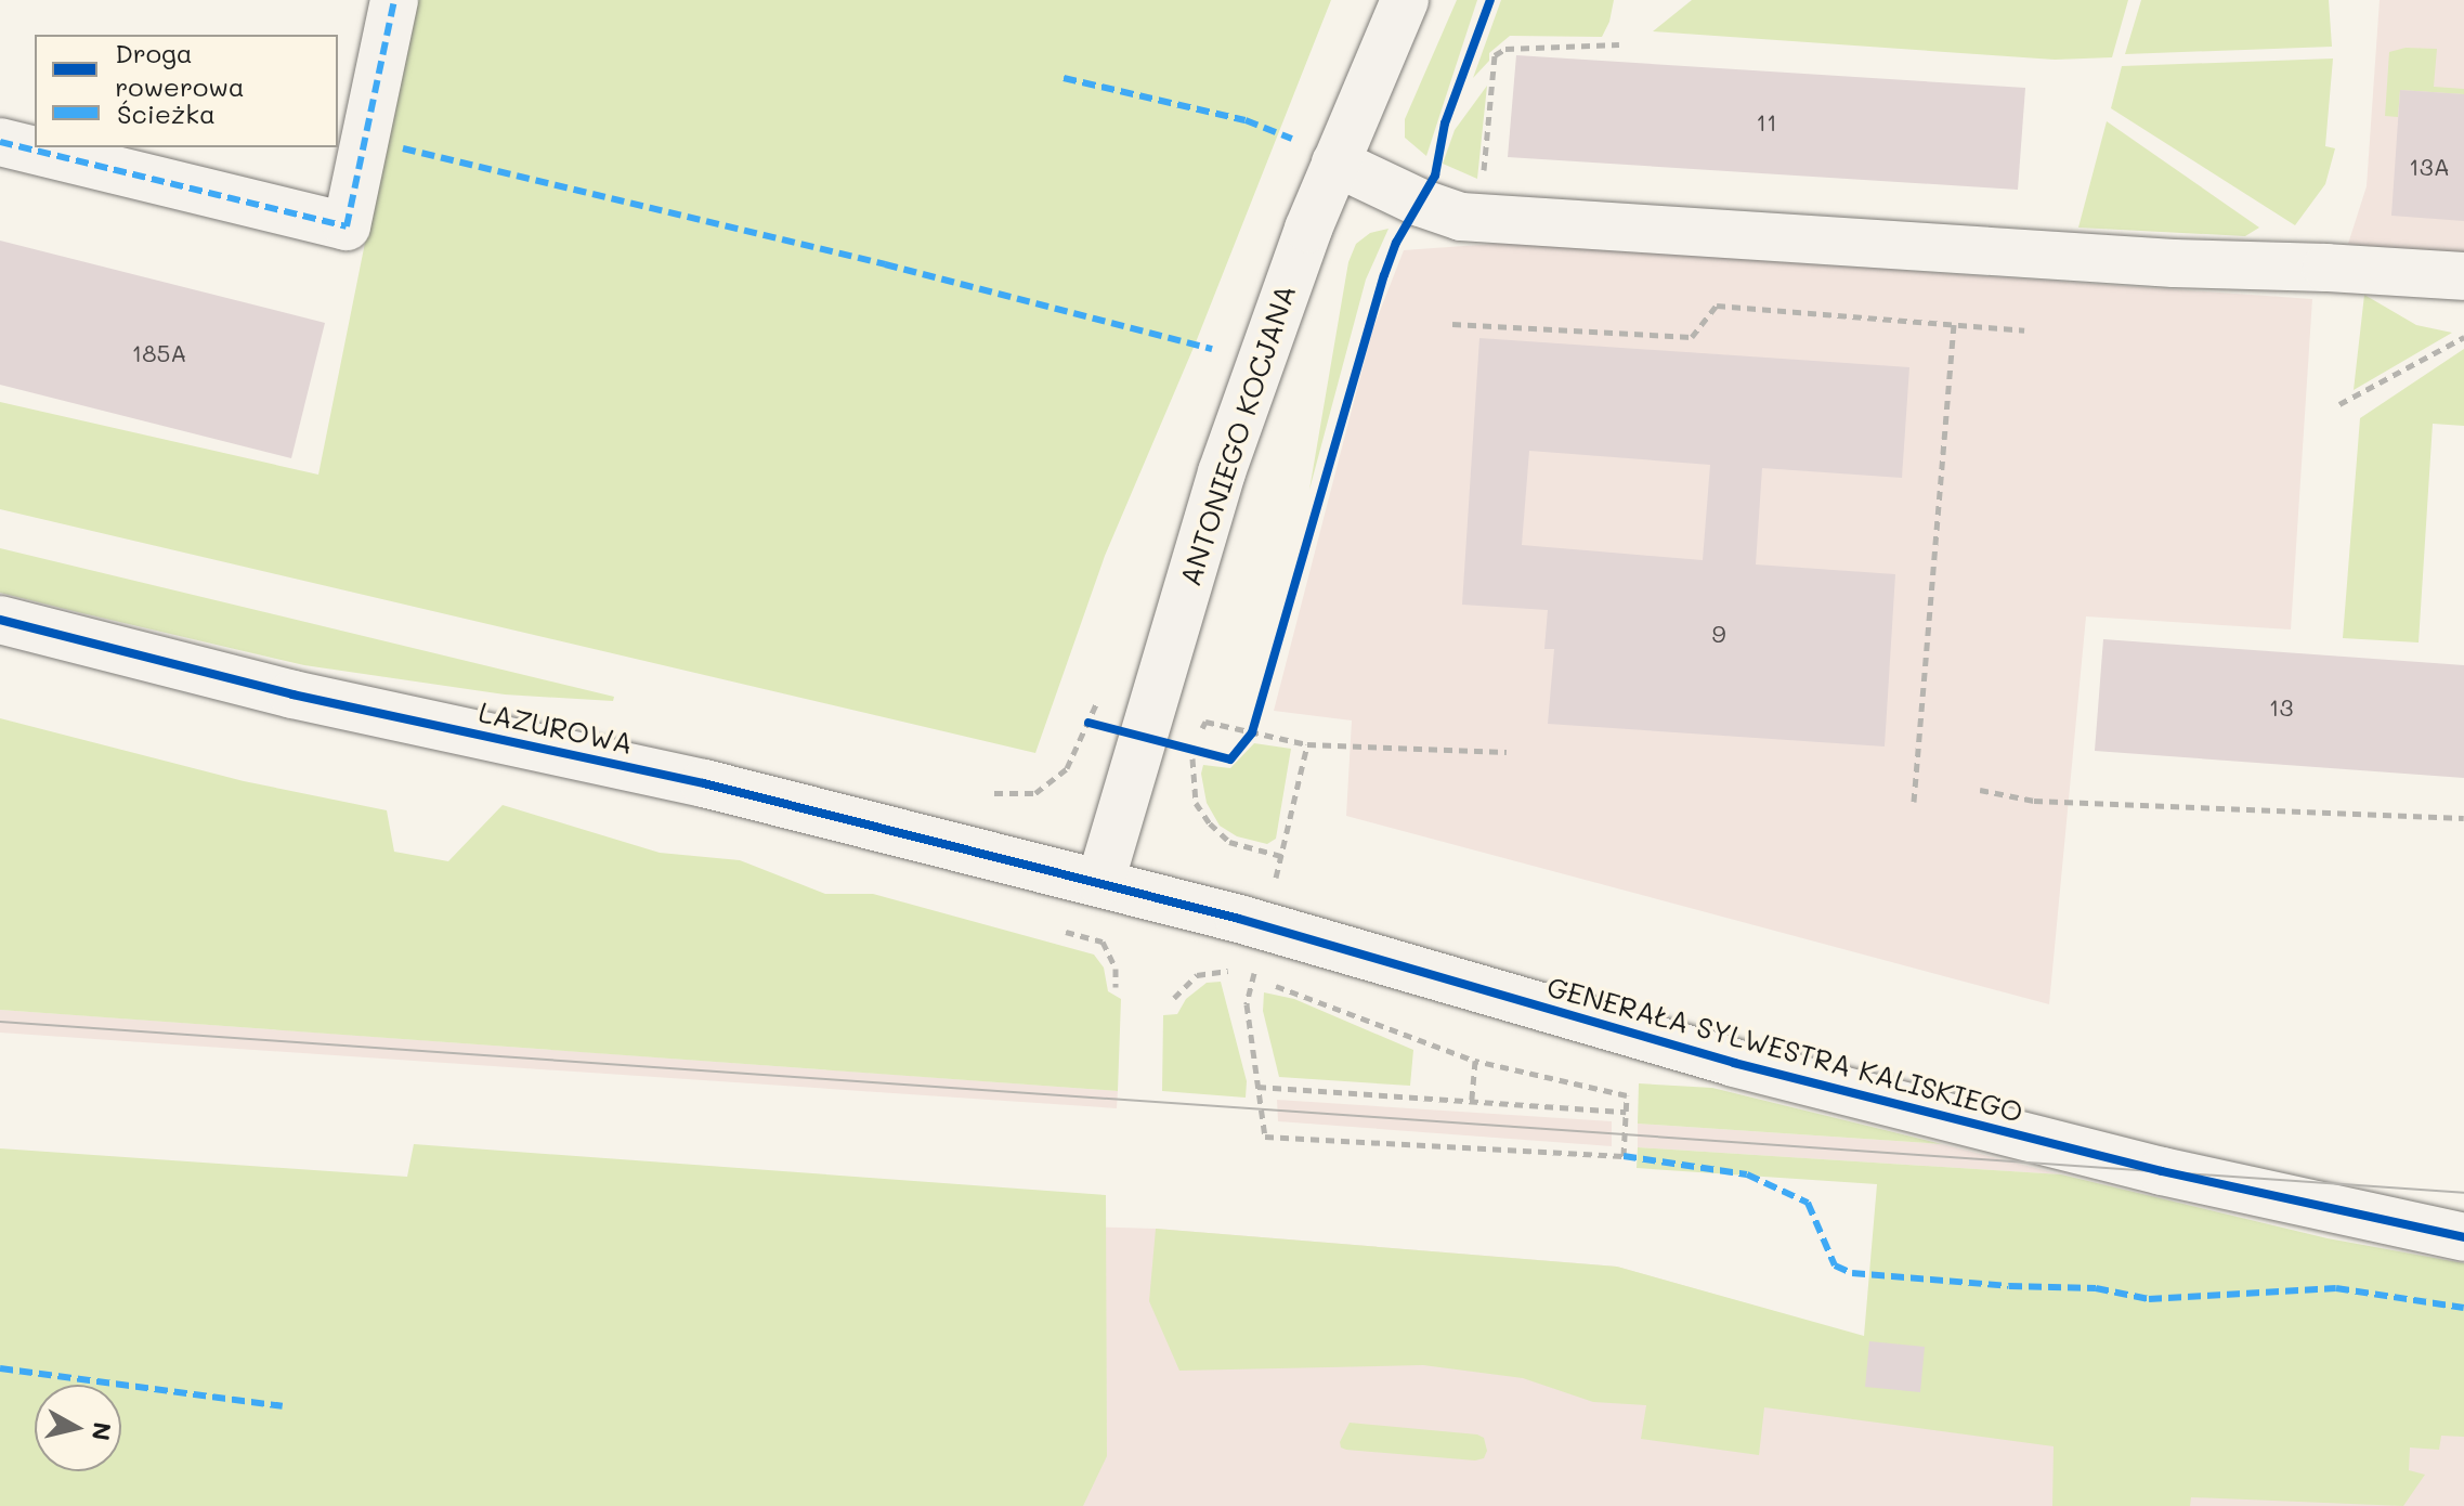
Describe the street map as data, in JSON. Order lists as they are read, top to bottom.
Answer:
{
  "streets": {
    "street": ["ANTONIEGO KOCJANA", "LAZUROWA", "GENERAŁA SYLWESTRA KALISKIEGO"]
  },
  "crossings": [
    ["ANTONIEGO KOCJANA", "LAZUROWA"],
    ["ANTONIEGO KOCJANA", "GENERAŁA SYLWESTRA KALISKIEGO"],
    ["LAZUROWA", "GENERAŁA SYLWESTRA KALISKIEGO"]
  ],
  "house_numbers": [
    "11",
    "13A",
    "185A",
    "9",
    "13"
  ],
  "legend": ["Droga rowerowa", "Ścieżka"],
  "north": "right"
}
